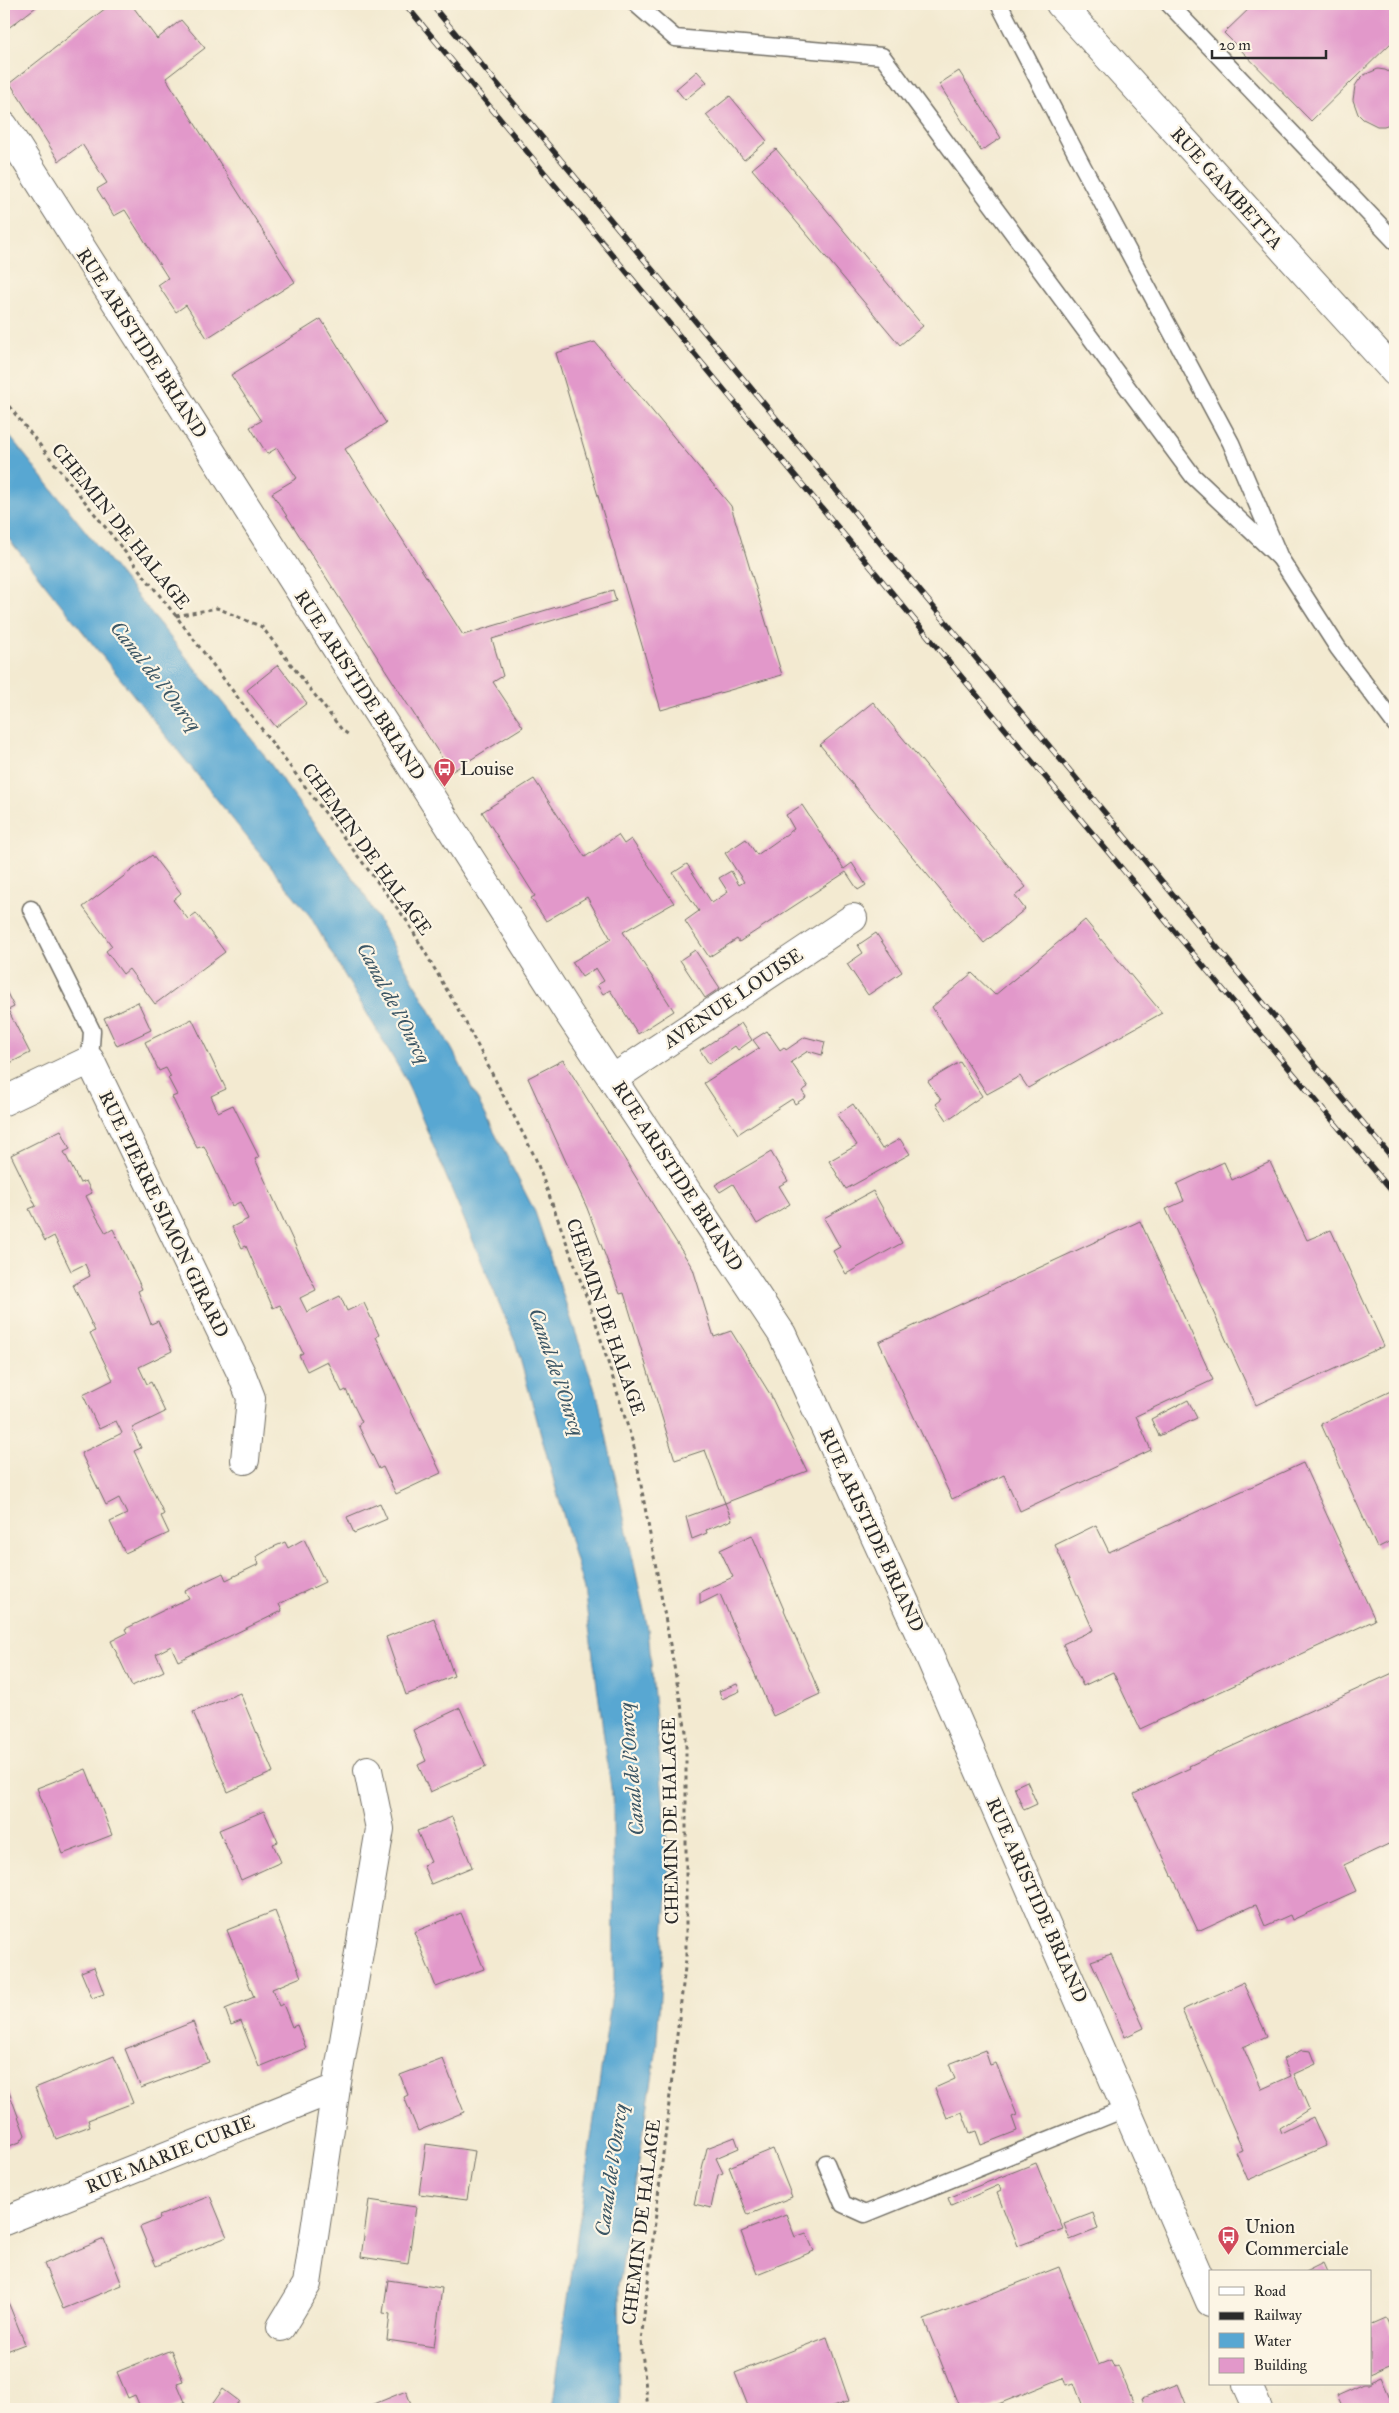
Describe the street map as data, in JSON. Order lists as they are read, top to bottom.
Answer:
{
  "streets": {
    "street": [
      "RUE GAMBETTA",
      "RUE ARISTIDE BRIAND",
      "AVENUE LOUISE",
      "RUE PIERRE SIMON GIRARD",
      "RUE MARIE CURIE"
    ],
    "path": ["CHEMIN DE HALAGE"]
  },
  "crossings": [
    ["RUE ARISTIDE BRIAND", "AVENUE LOUISE"]
  ],
  "water": ["Canal de l'Ourcq"],
  "places": {
    "bus stop": ["Louise", "Union Commerciale"]
  },
  "legend": [
    "Road",
    "Railway",
    "Water",
    "Building"
  ],
  "scale_bar": "20 m"
}
